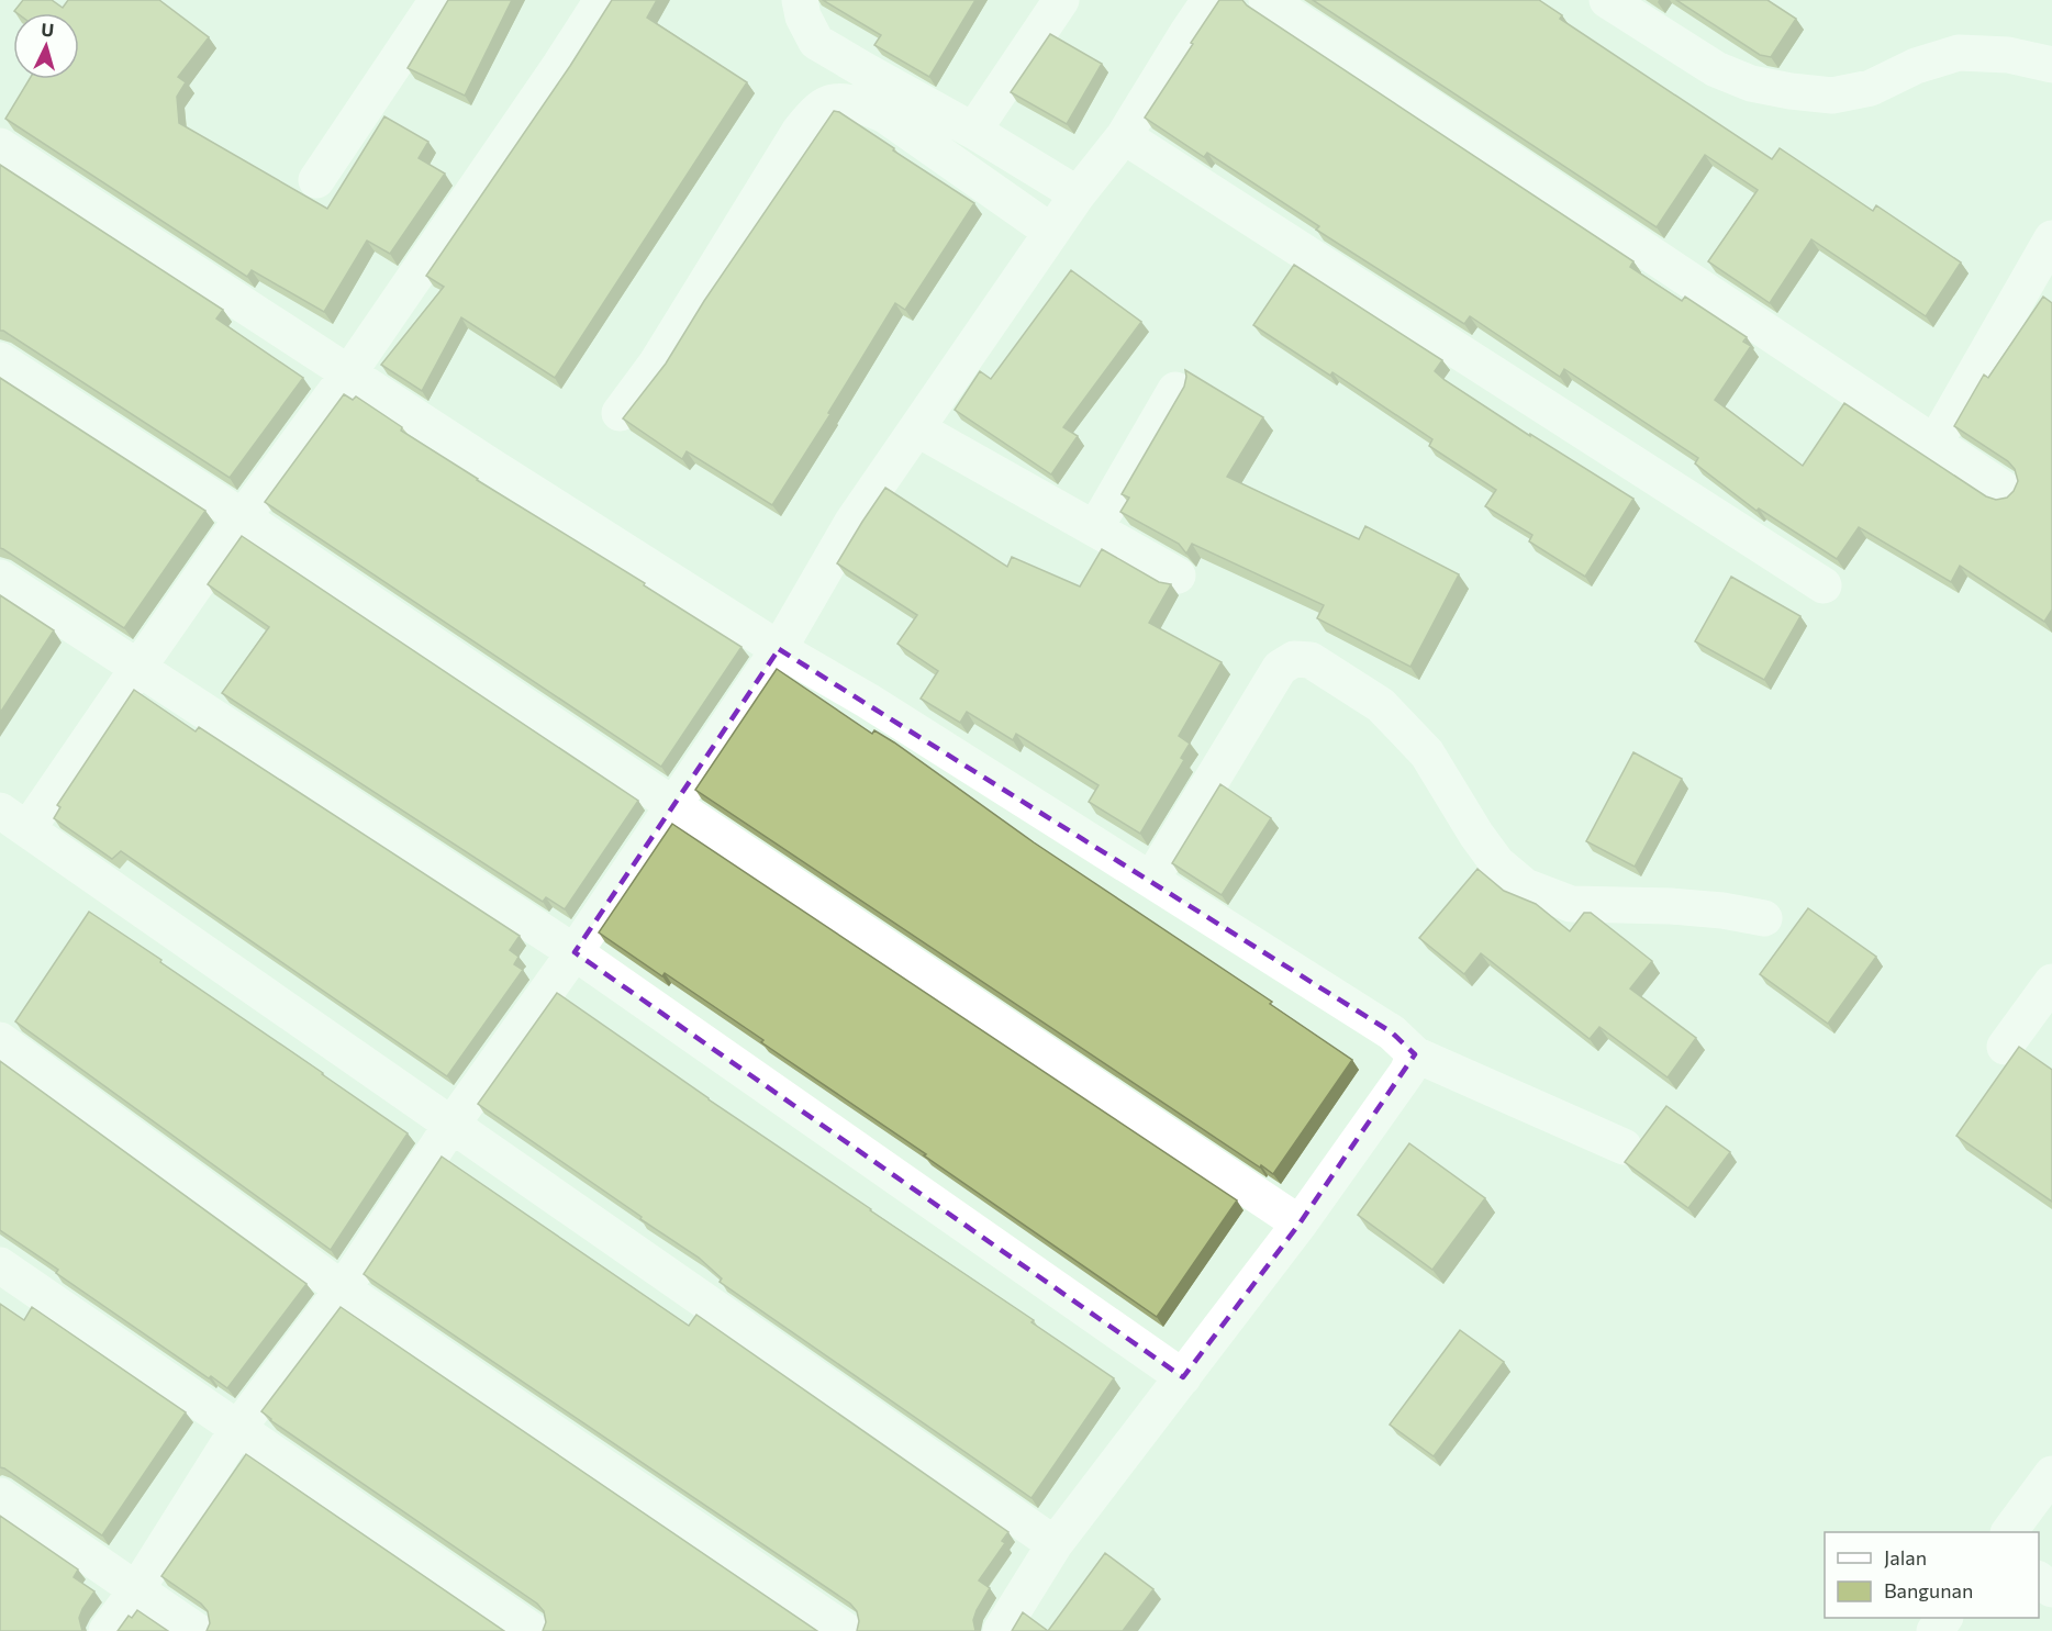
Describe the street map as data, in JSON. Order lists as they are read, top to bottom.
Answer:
{
  "legend": ["Jalan", "Bangunan"],
  "north": "top"
}
